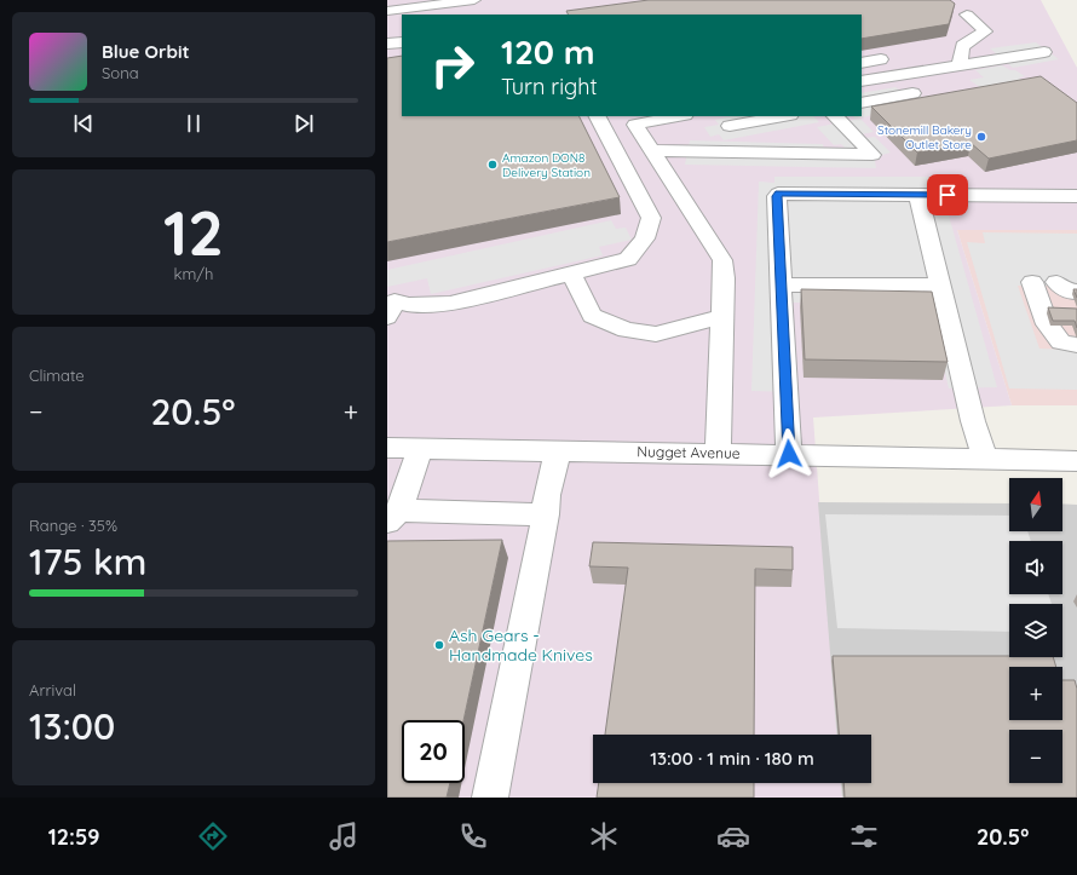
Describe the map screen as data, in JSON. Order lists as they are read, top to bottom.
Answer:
{
  "streets": {
    "street": ["Nugget Avenue"]
  },
  "places": ["Stonemill Bakery Outlet Store", "Amazon DON8 Delivery Station", "Ash Gears - Handmade Knives"],
  "north": "top",
  "page": {
    "turn": ["120 m", "Turn right"],
    "song": ["Blue Orbit", "Sona"],
    "tile": [
      ["12", "km/h"],
      "Climate",
      ["Range · 35%", "175 km"],
      ["Arrival", "13:00"]
    ],
    "heat": ["−", "20.5°", "+"],
    "map_buttons": ["+", "−"],
    "limit": "20",
    "trip": "13:00 · 1 min · 180 m",
    "tabs": ["12:59", "20.5°"]
  }
}
